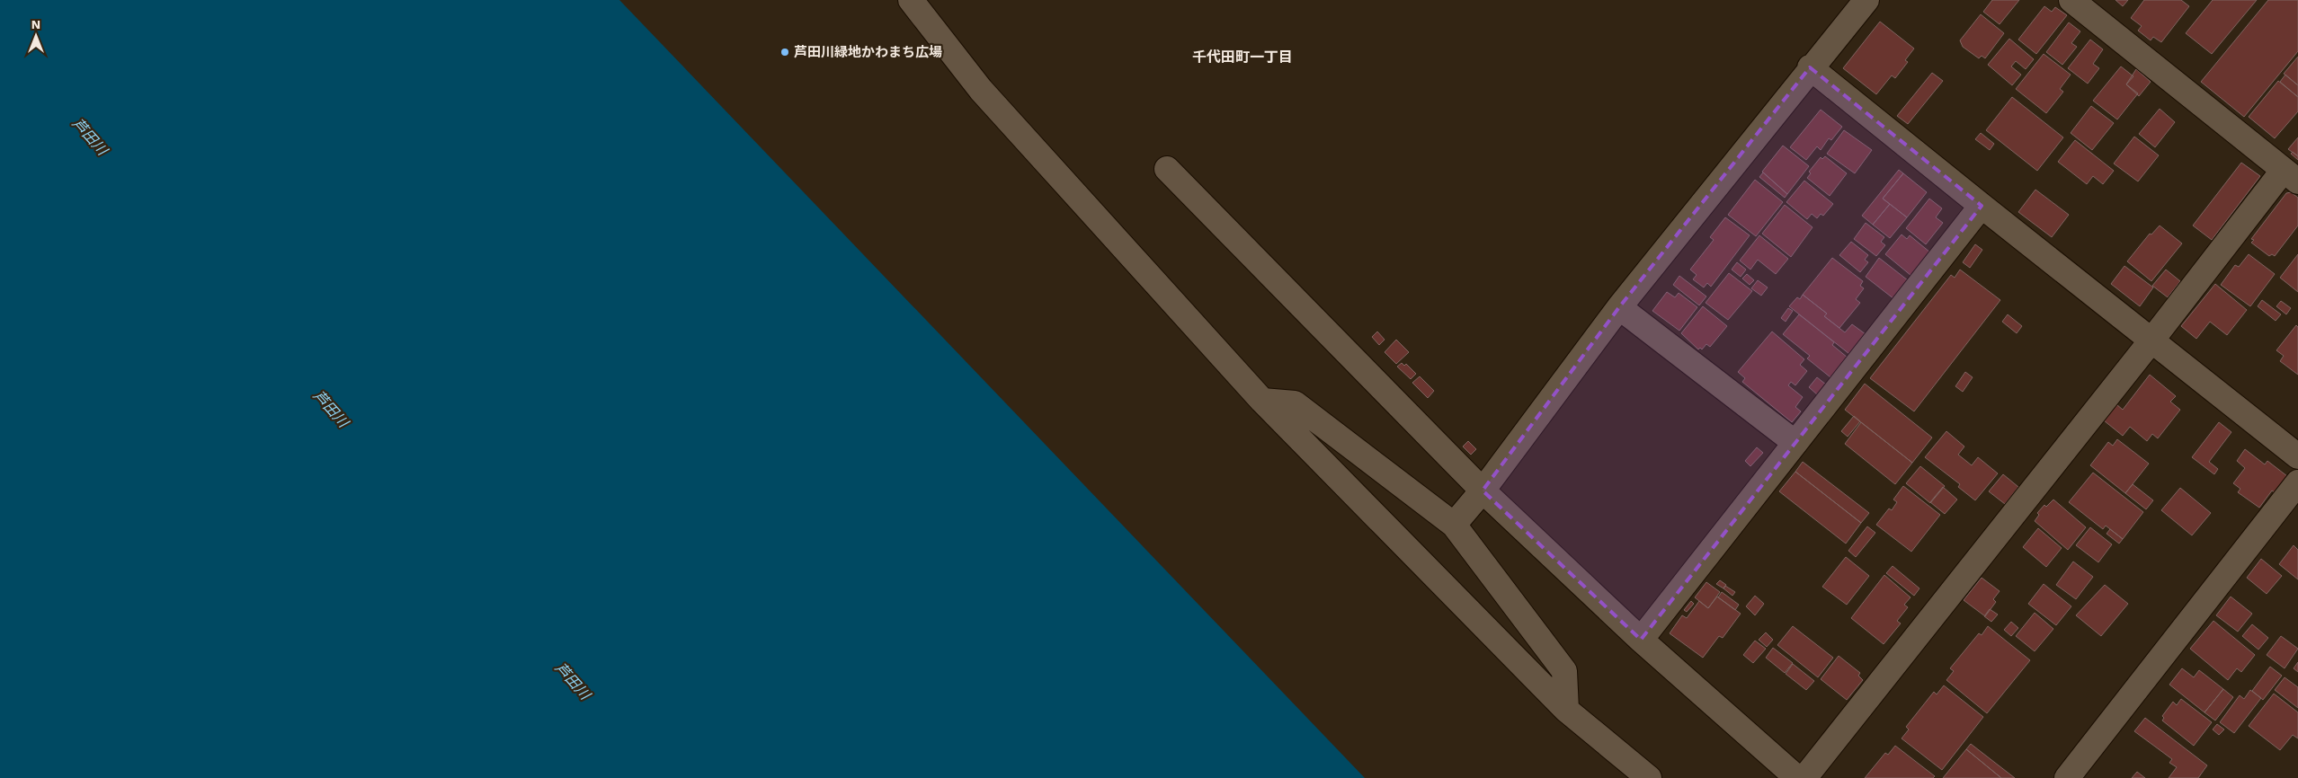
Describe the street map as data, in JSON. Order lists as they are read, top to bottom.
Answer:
{
  "districts": ["千代田町一丁目"],
  "water": ["芦田川"],
  "places": ["芦田川緑地かわまち広場"],
  "north": "top"
}
